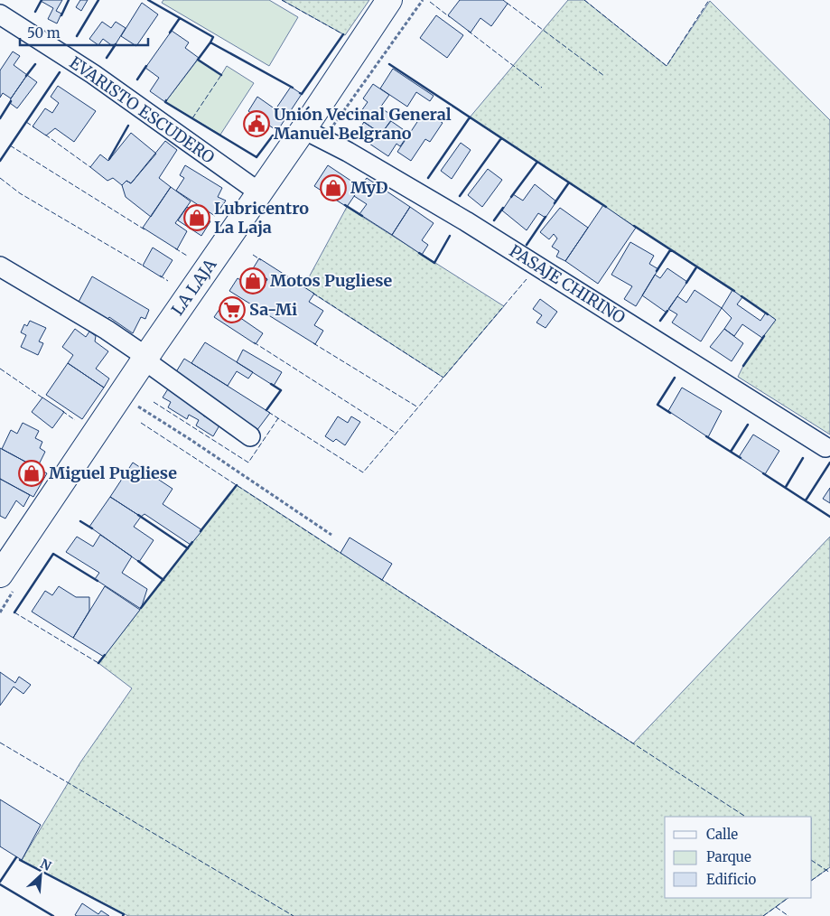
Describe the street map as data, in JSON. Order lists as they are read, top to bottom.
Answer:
{
  "streets": {
    "main road": ["LA LAJA"],
    "street": ["EVARISTO ESCUDERO", "PASAJE CHIRINO"]
  },
  "crossings": [
    ["EVARISTO ESCUDERO", "LA LAJA"],
    ["PASAJE CHIRINO", "LA LAJA"]
  ],
  "places": {
    "public building": ["Unión Vecinal General Manuel Belgrano"],
    "shop": [
      "MyD",
      "Lubricentro La Laja",
      "Motos Pugliese",
      "Miguel Pugliese"
    ],
    "supermarket": ["Sa-Mi"]
  },
  "legend": ["Calle", "Parque", "Edificio"],
  "scale_bar": "50 m",
  "north": "top right"
}
